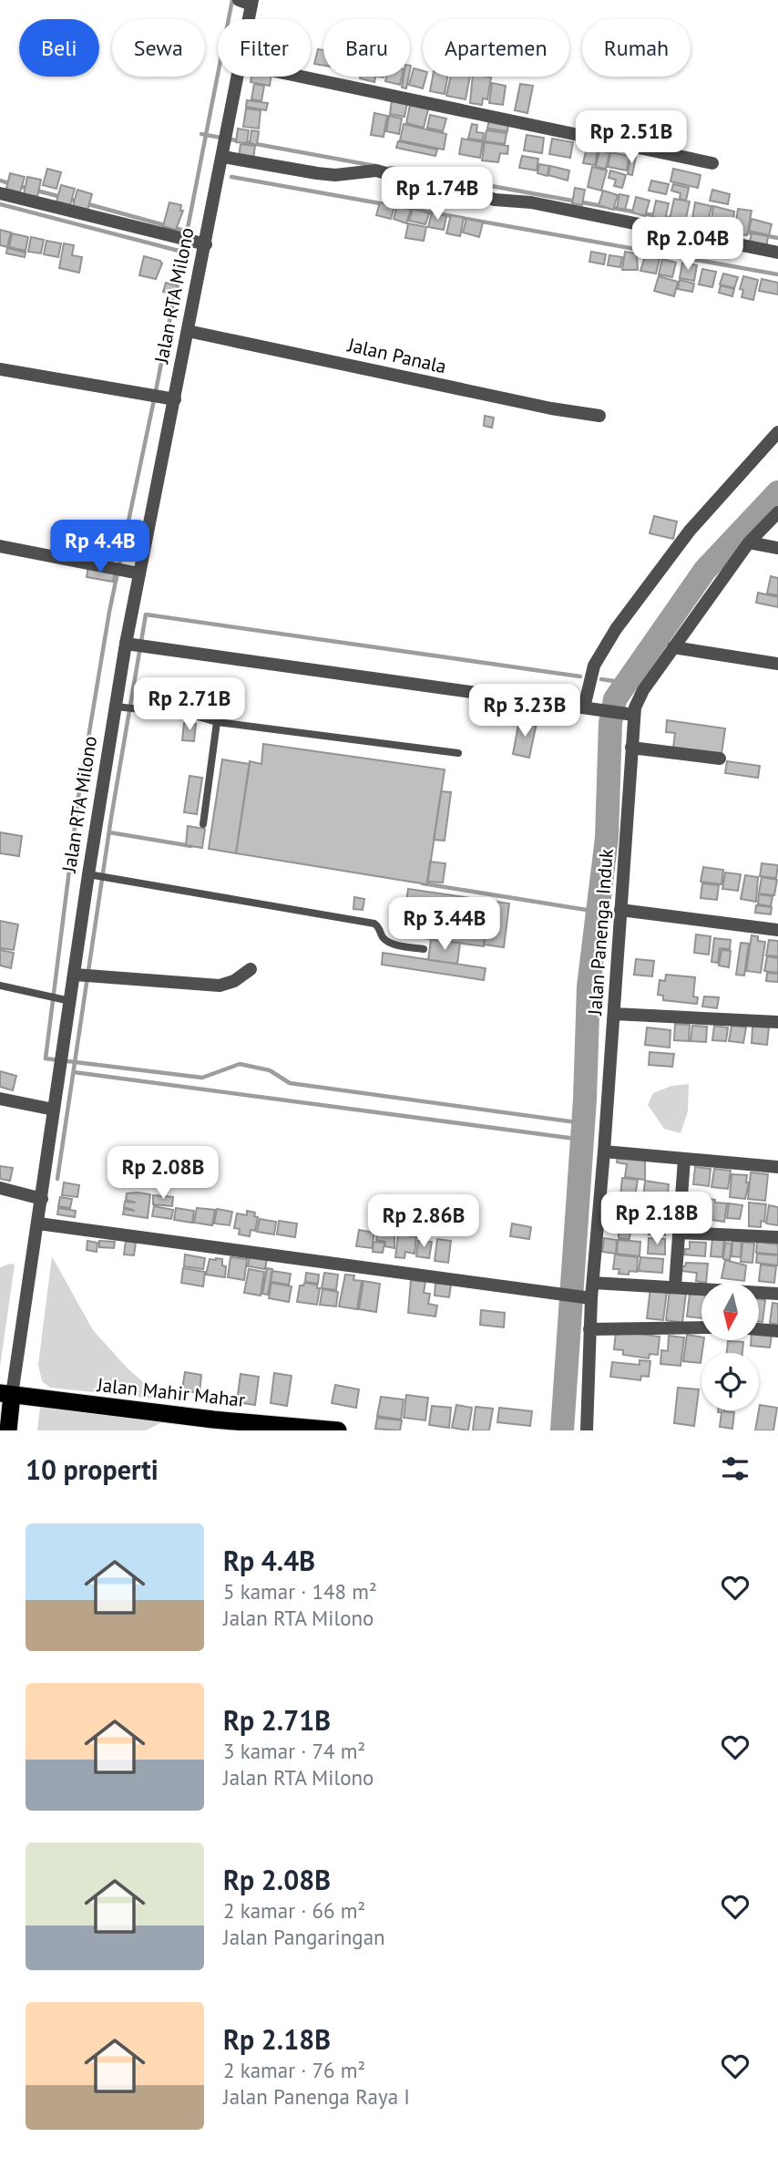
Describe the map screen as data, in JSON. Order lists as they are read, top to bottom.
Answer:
{
  "streets": {
    "highway": ["Jalan RTA Milono", "Jalan Mahir Mahar"],
    "street": ["Jalan Panala", "Jalan Panenga Induk"]
  },
  "crossings": [
    ["Jalan RTA Milono", "Jalan Panala"],
    ["Jalan RTA Milono", "Jalan Mahir Mahar"]
  ],
  "north": "bottom",
  "page": {
    "chip": [
      "Beli",
      "Sewa",
      "Filter",
      "Baru",
      "Apartemen",
      "Rumah"
    ],
    "price": [
      "Rp 2.51B",
      "Rp 1.74B",
      "Rp 2.04B",
      "Rp 4.4B",
      "Rp 2.71B",
      "Rp 3.23B",
      "Rp 3.44B",
      "Rp 2.08B",
      "Rp 2.18B",
      "Rp 2.86B"
    ],
    "heading": "10 properti",
    "list": [
      {
        "name": "Rp 4.4B",
        "note": "5 kamar · 148 m² · Jalan RTA Milono"
      },
      {
        "name": "Rp 2.71B",
        "note": "3 kamar · 74 m² · Jalan RTA Milono"
      },
      {
        "name": "Rp 2.08B",
        "note": "2 kamar · 66 m² · Jalan Pangaringan"
      },
      {
        "name": "Rp 2.18B",
        "note": "2 kamar · 76 m² · Jalan Panenga Raya I"
      }
    ]
  }
}
